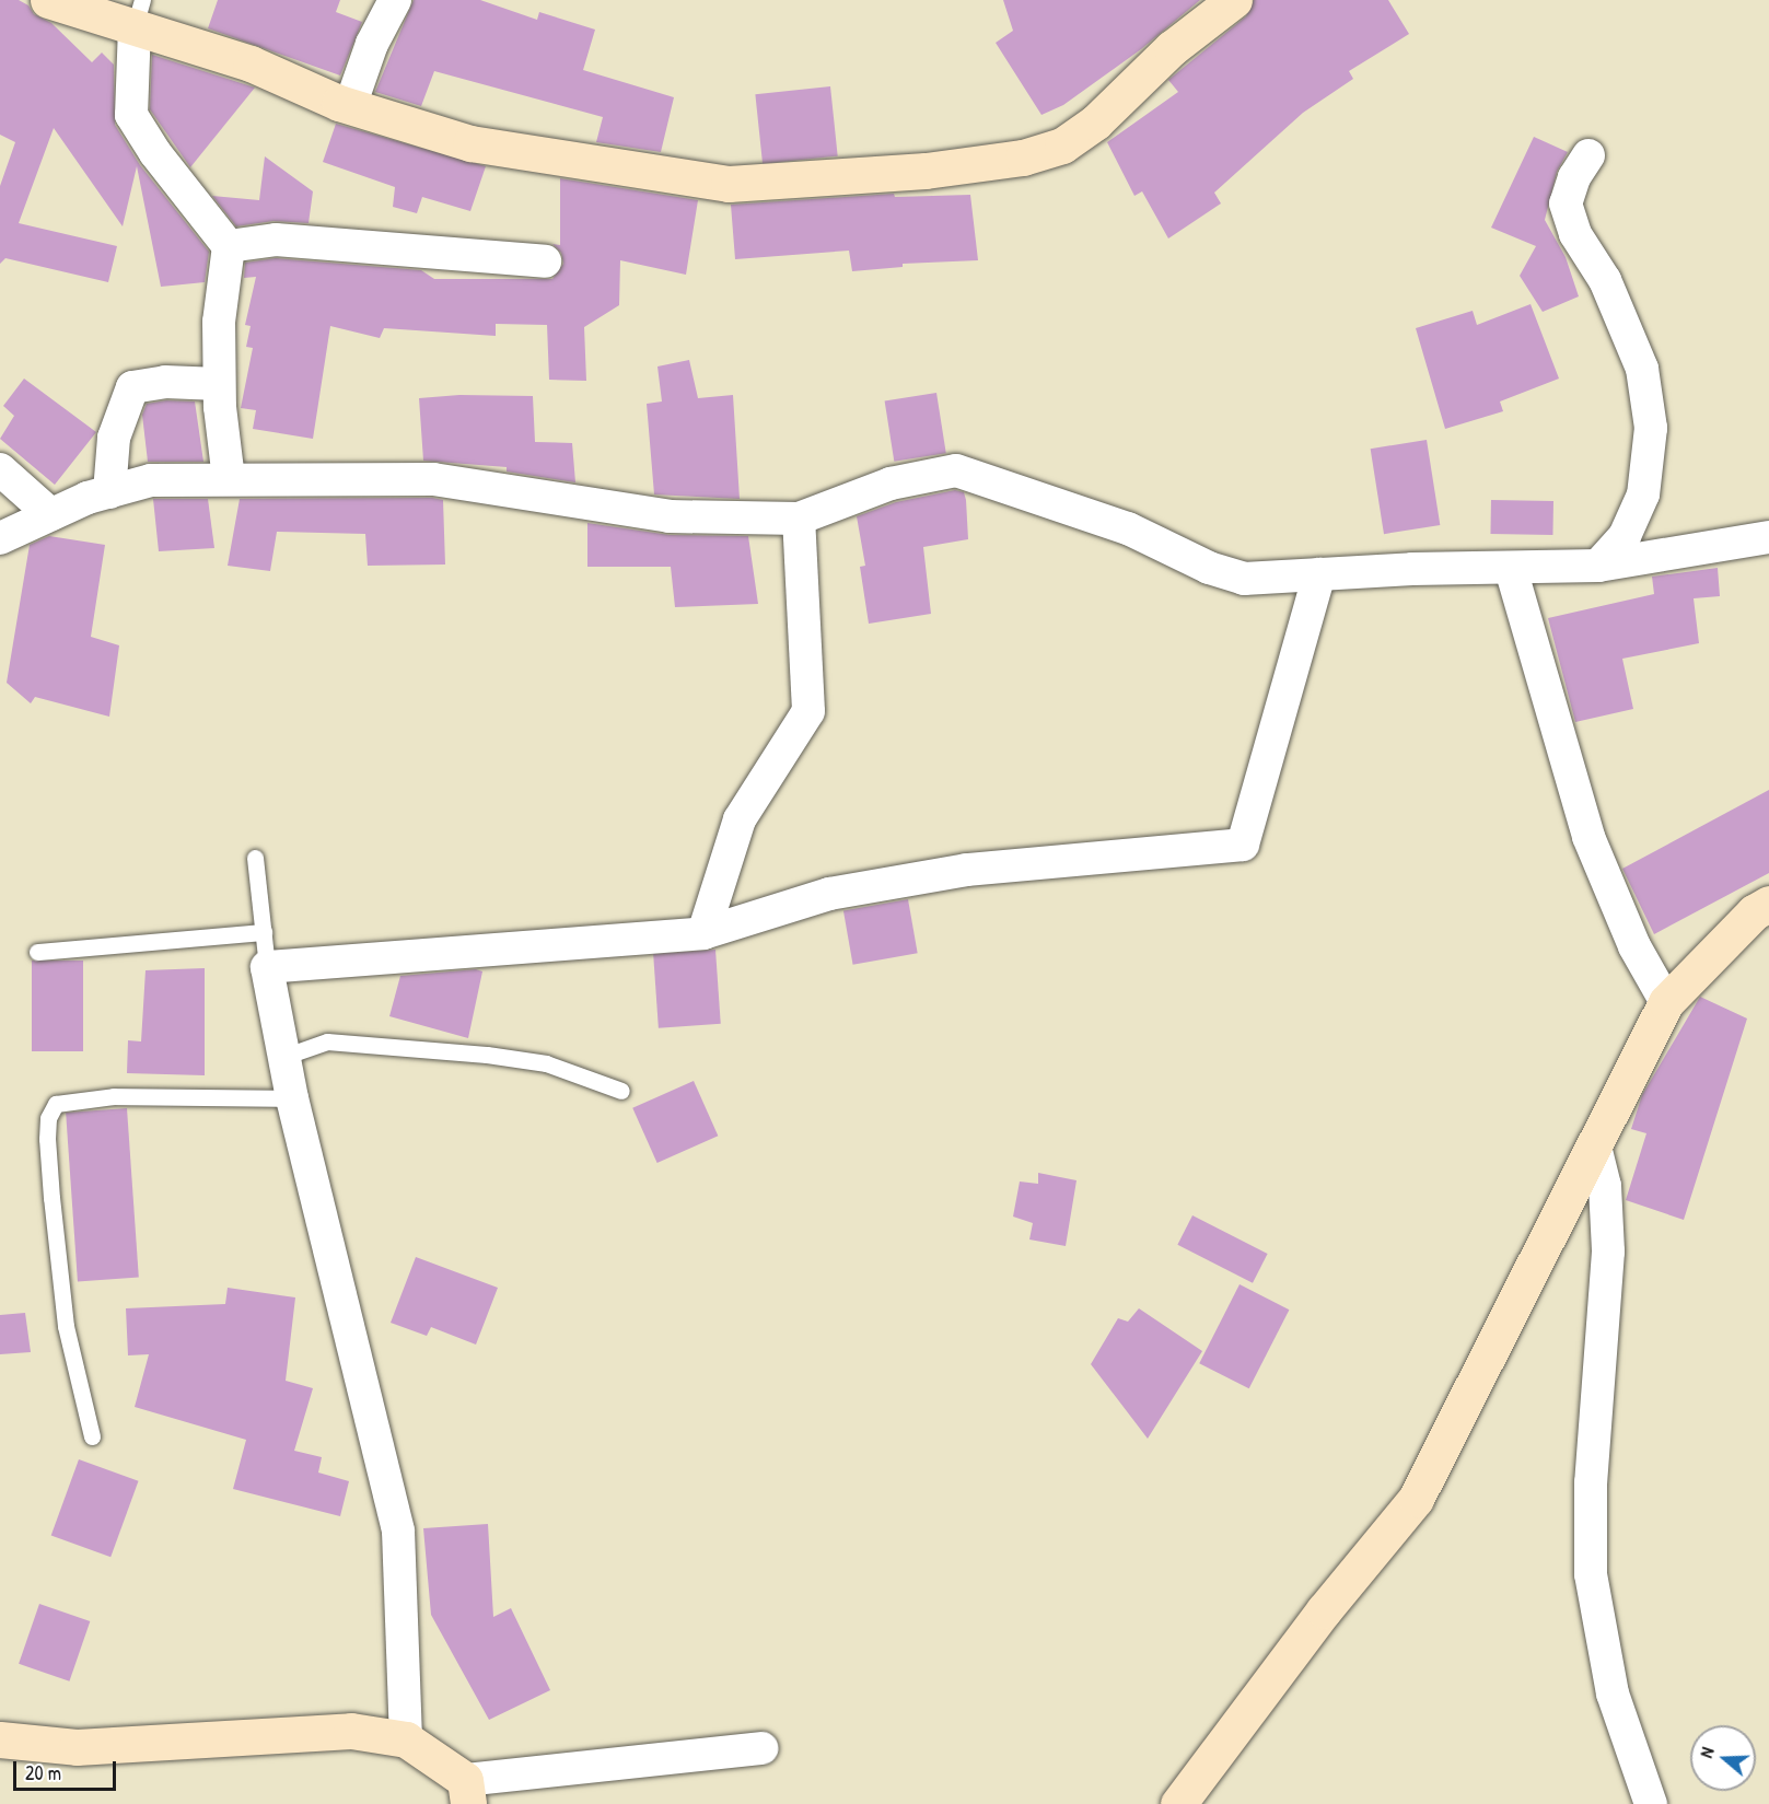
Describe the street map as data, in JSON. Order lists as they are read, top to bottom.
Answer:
{
  "scale_bar": "20 m",
  "north": "left"
}
